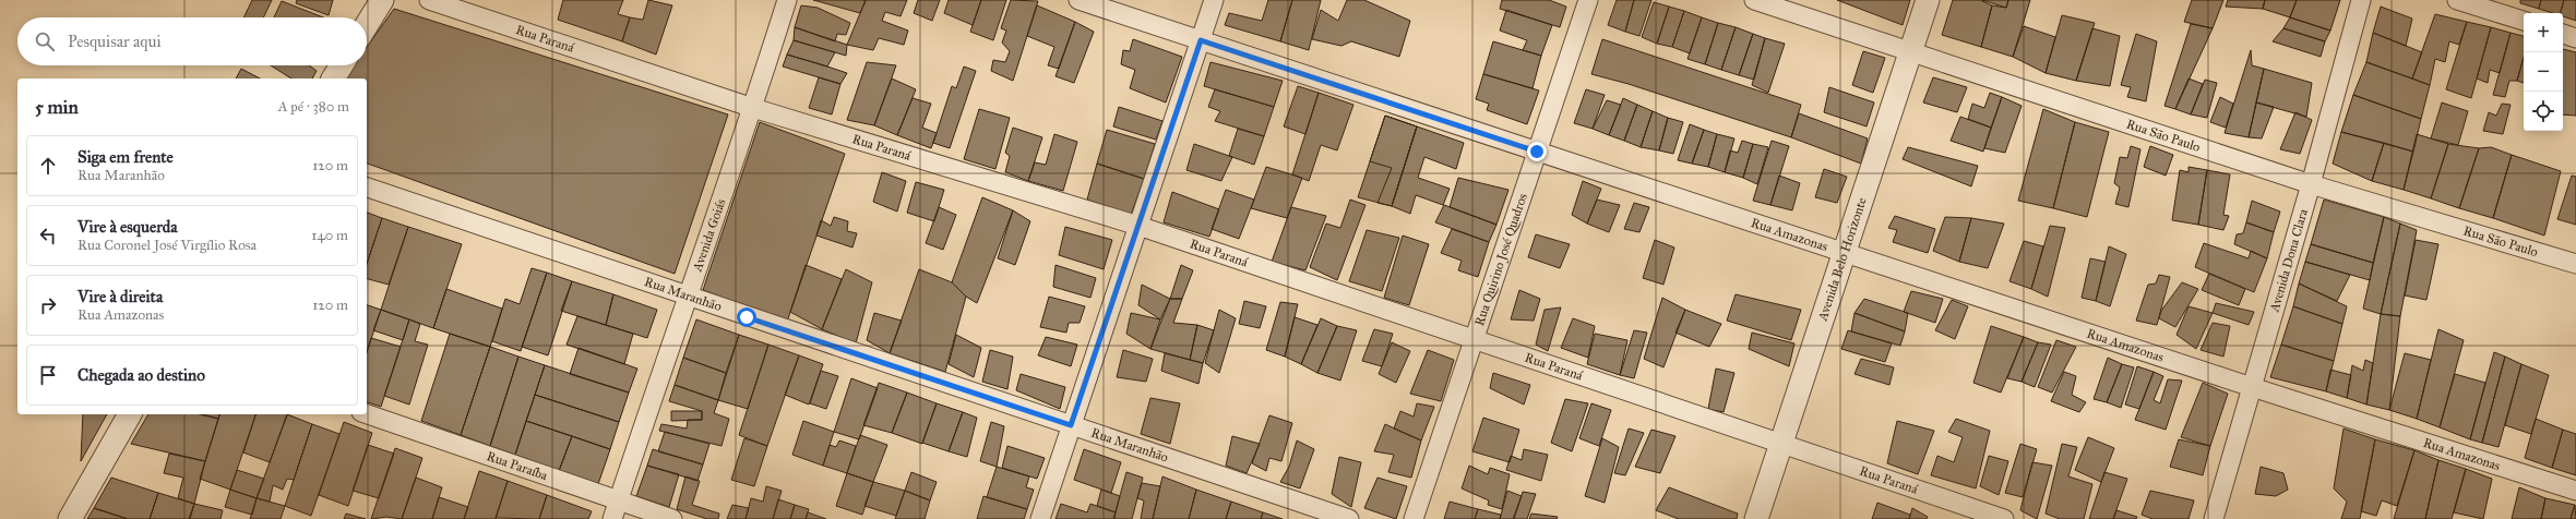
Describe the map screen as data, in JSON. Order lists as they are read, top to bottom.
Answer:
{
  "streets": {
    "street": [
      "Rua Paraná",
      "Rua São Paulo",
      "Avenida Goiás",
      "Rua Amazonas",
      "Rua Quirino José Quadros",
      "Avenida Belo Horizonte",
      "Avenida Dona Clara",
      "Rua Maranhão",
      "Rua Paraíba"
    ]
  },
  "crossings": [
    ["Rua Paraná", "Avenida Goiás"],
    ["Rua Paraná", "Rua Quirino José Quadros"],
    ["Rua Paraná", "Avenida Belo Horizonte"],
    ["Rua São Paulo", "Avenida Belo Horizonte"],
    ["Rua São Paulo", "Avenida Dona Clara"],
    ["Avenida Goiás", "Rua Maranhão"],
    ["Avenida Goiás", "Rua Paraíba"],
    ["Rua Amazonas", "Rua Quirino José Quadros"],
    ["Rua Amazonas", "Avenida Belo Horizonte"],
    ["Rua Amazonas", "Avenida Dona Clara"]
  ],
  "page": {
    "map_buttons": ["+", "−"],
    "search": "Pesquisar aqui",
    "heading": ["5 min", "A pé · 380 m"],
    "list": [
      ["Siga em frente", "Rua Maranhão", "120 m"],
      ["Vire à esquerda", "Rua Coronel José Virgílio Rosa", "140 m"],
      ["Vire à direita", "Rua Amazonas", "120 m"],
      "Chegada ao destino"
    ]
  }
}
